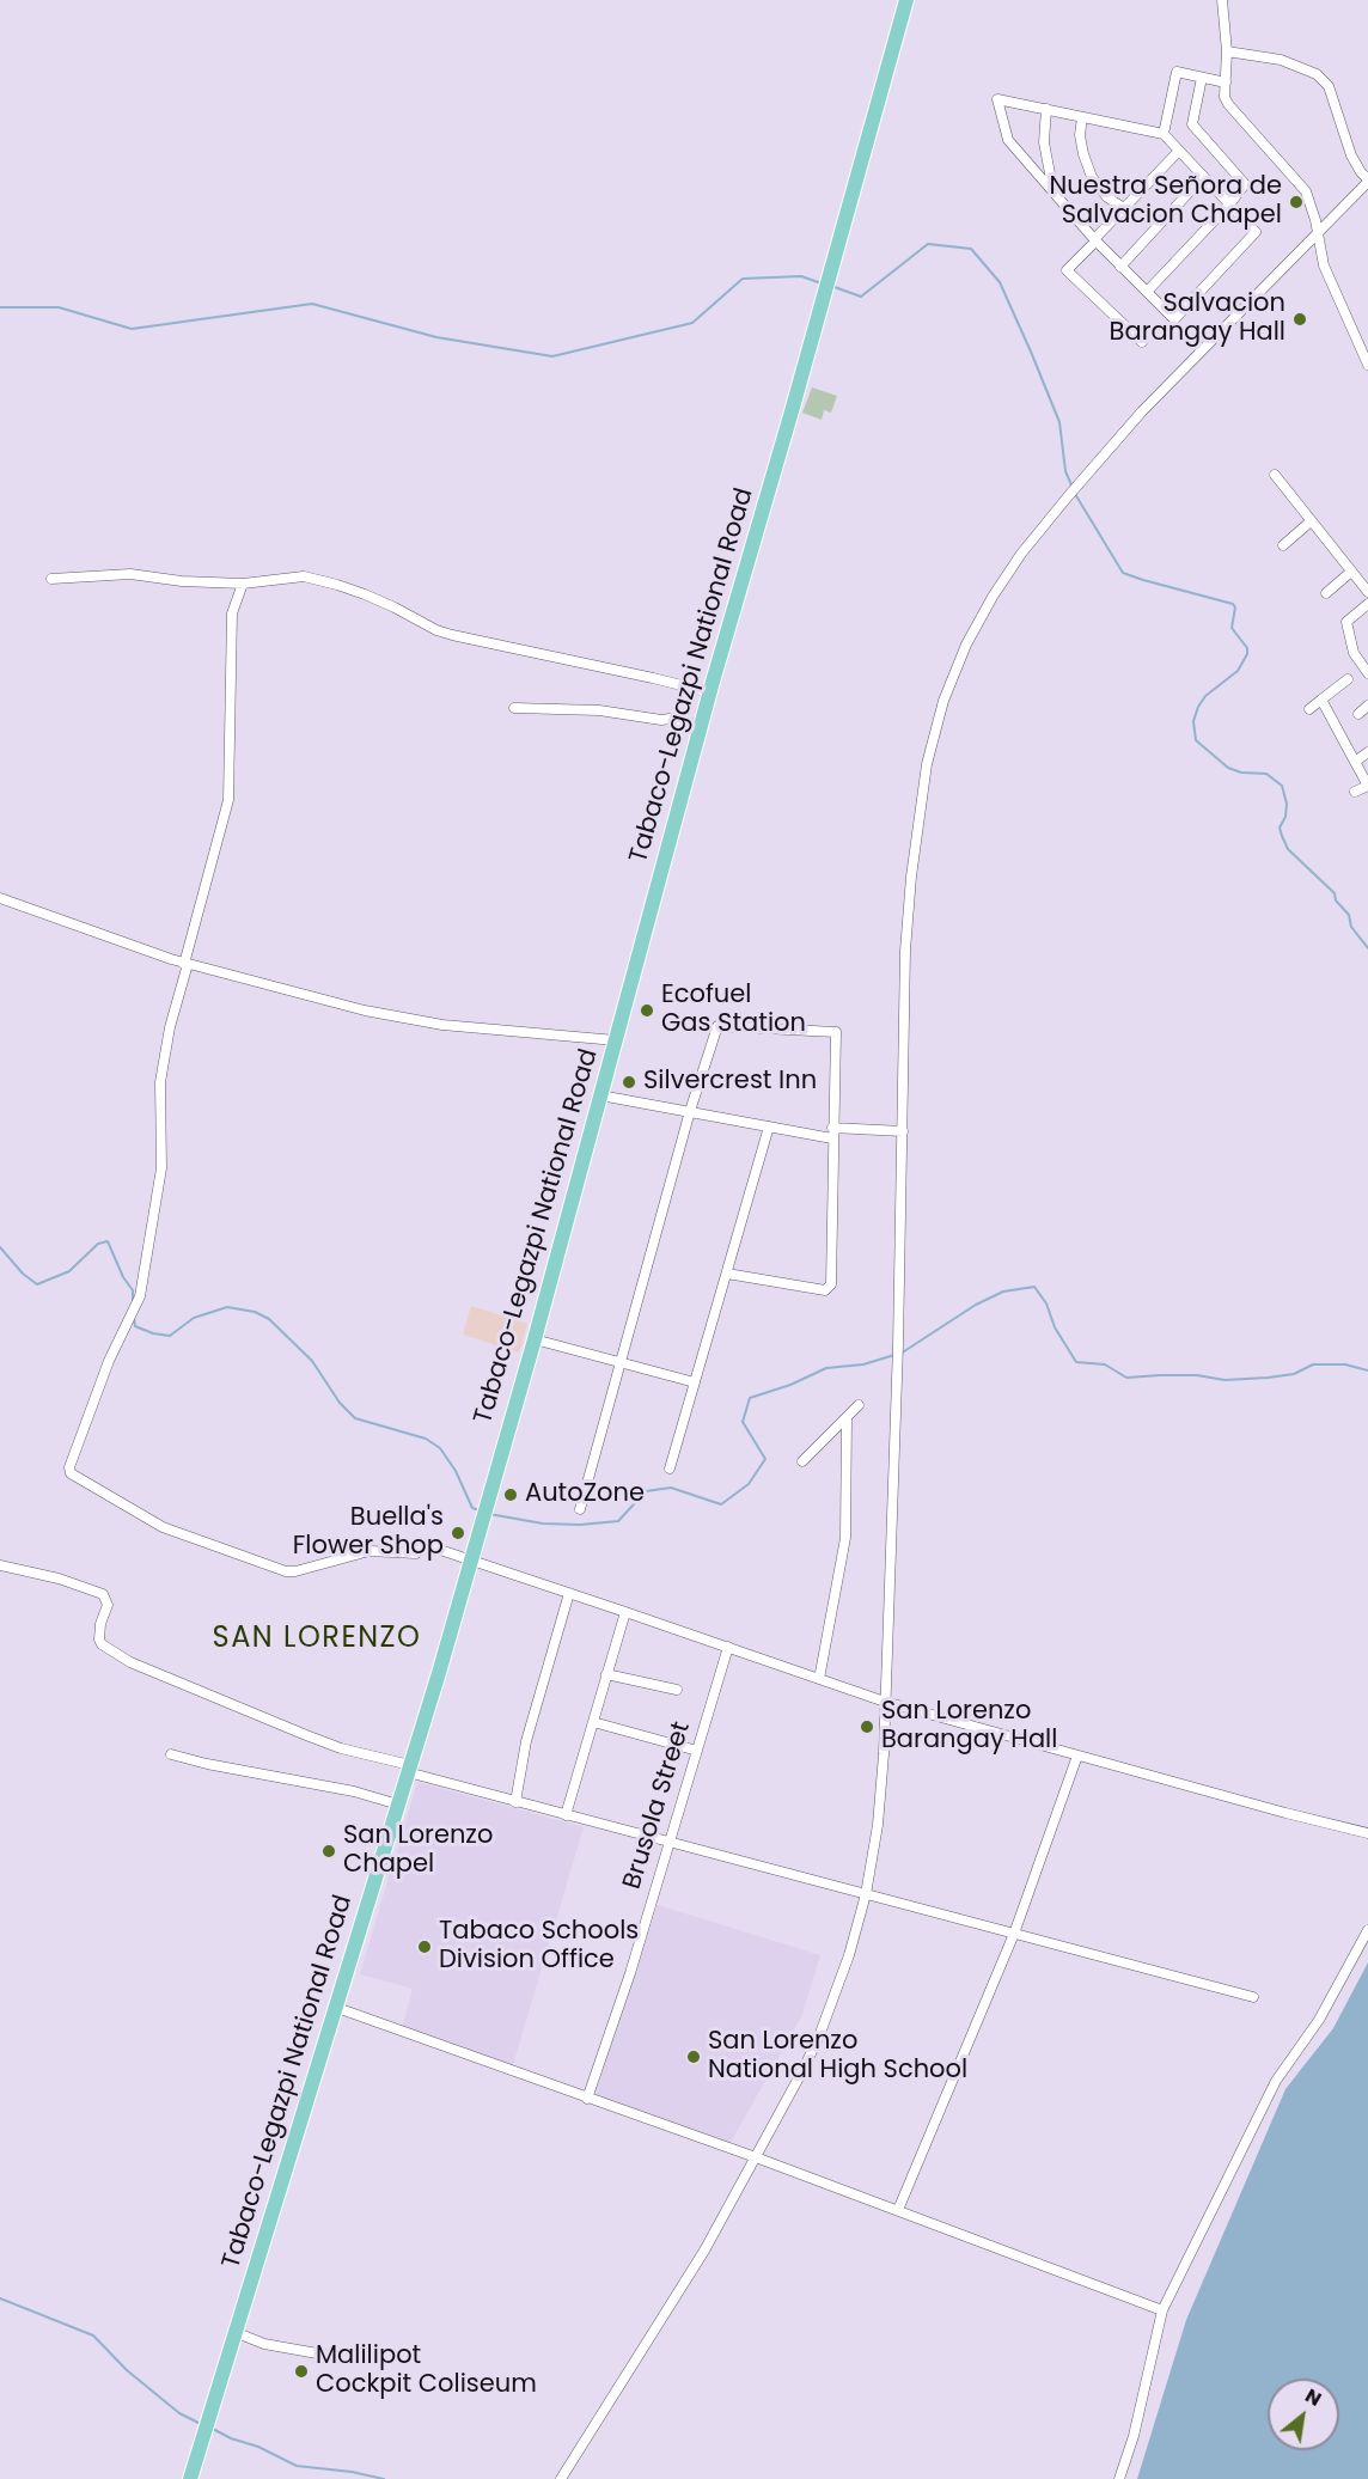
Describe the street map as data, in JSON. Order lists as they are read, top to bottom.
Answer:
{
  "streets": {
    "main road": ["Tabaco-Legazpi National Road"],
    "street": ["Brusola Street"]
  },
  "districts": ["SAN LORENZO"],
  "places": [
    "Nuestra Señora de Salvacion Chapel",
    "Salvacion Barangay Hall",
    "Ecofuel Gas Station",
    "Silvercrest Inn",
    "AutoZone",
    "Buella's Flower Shop",
    "San Lorenzo Barangay Hall",
    "San Lorenzo Chapel",
    "Tabaco Schools Division Office",
    "San Lorenzo National High School",
    "Malilipot Cockpit Coliseum"
  ],
  "north": "top right"
}
